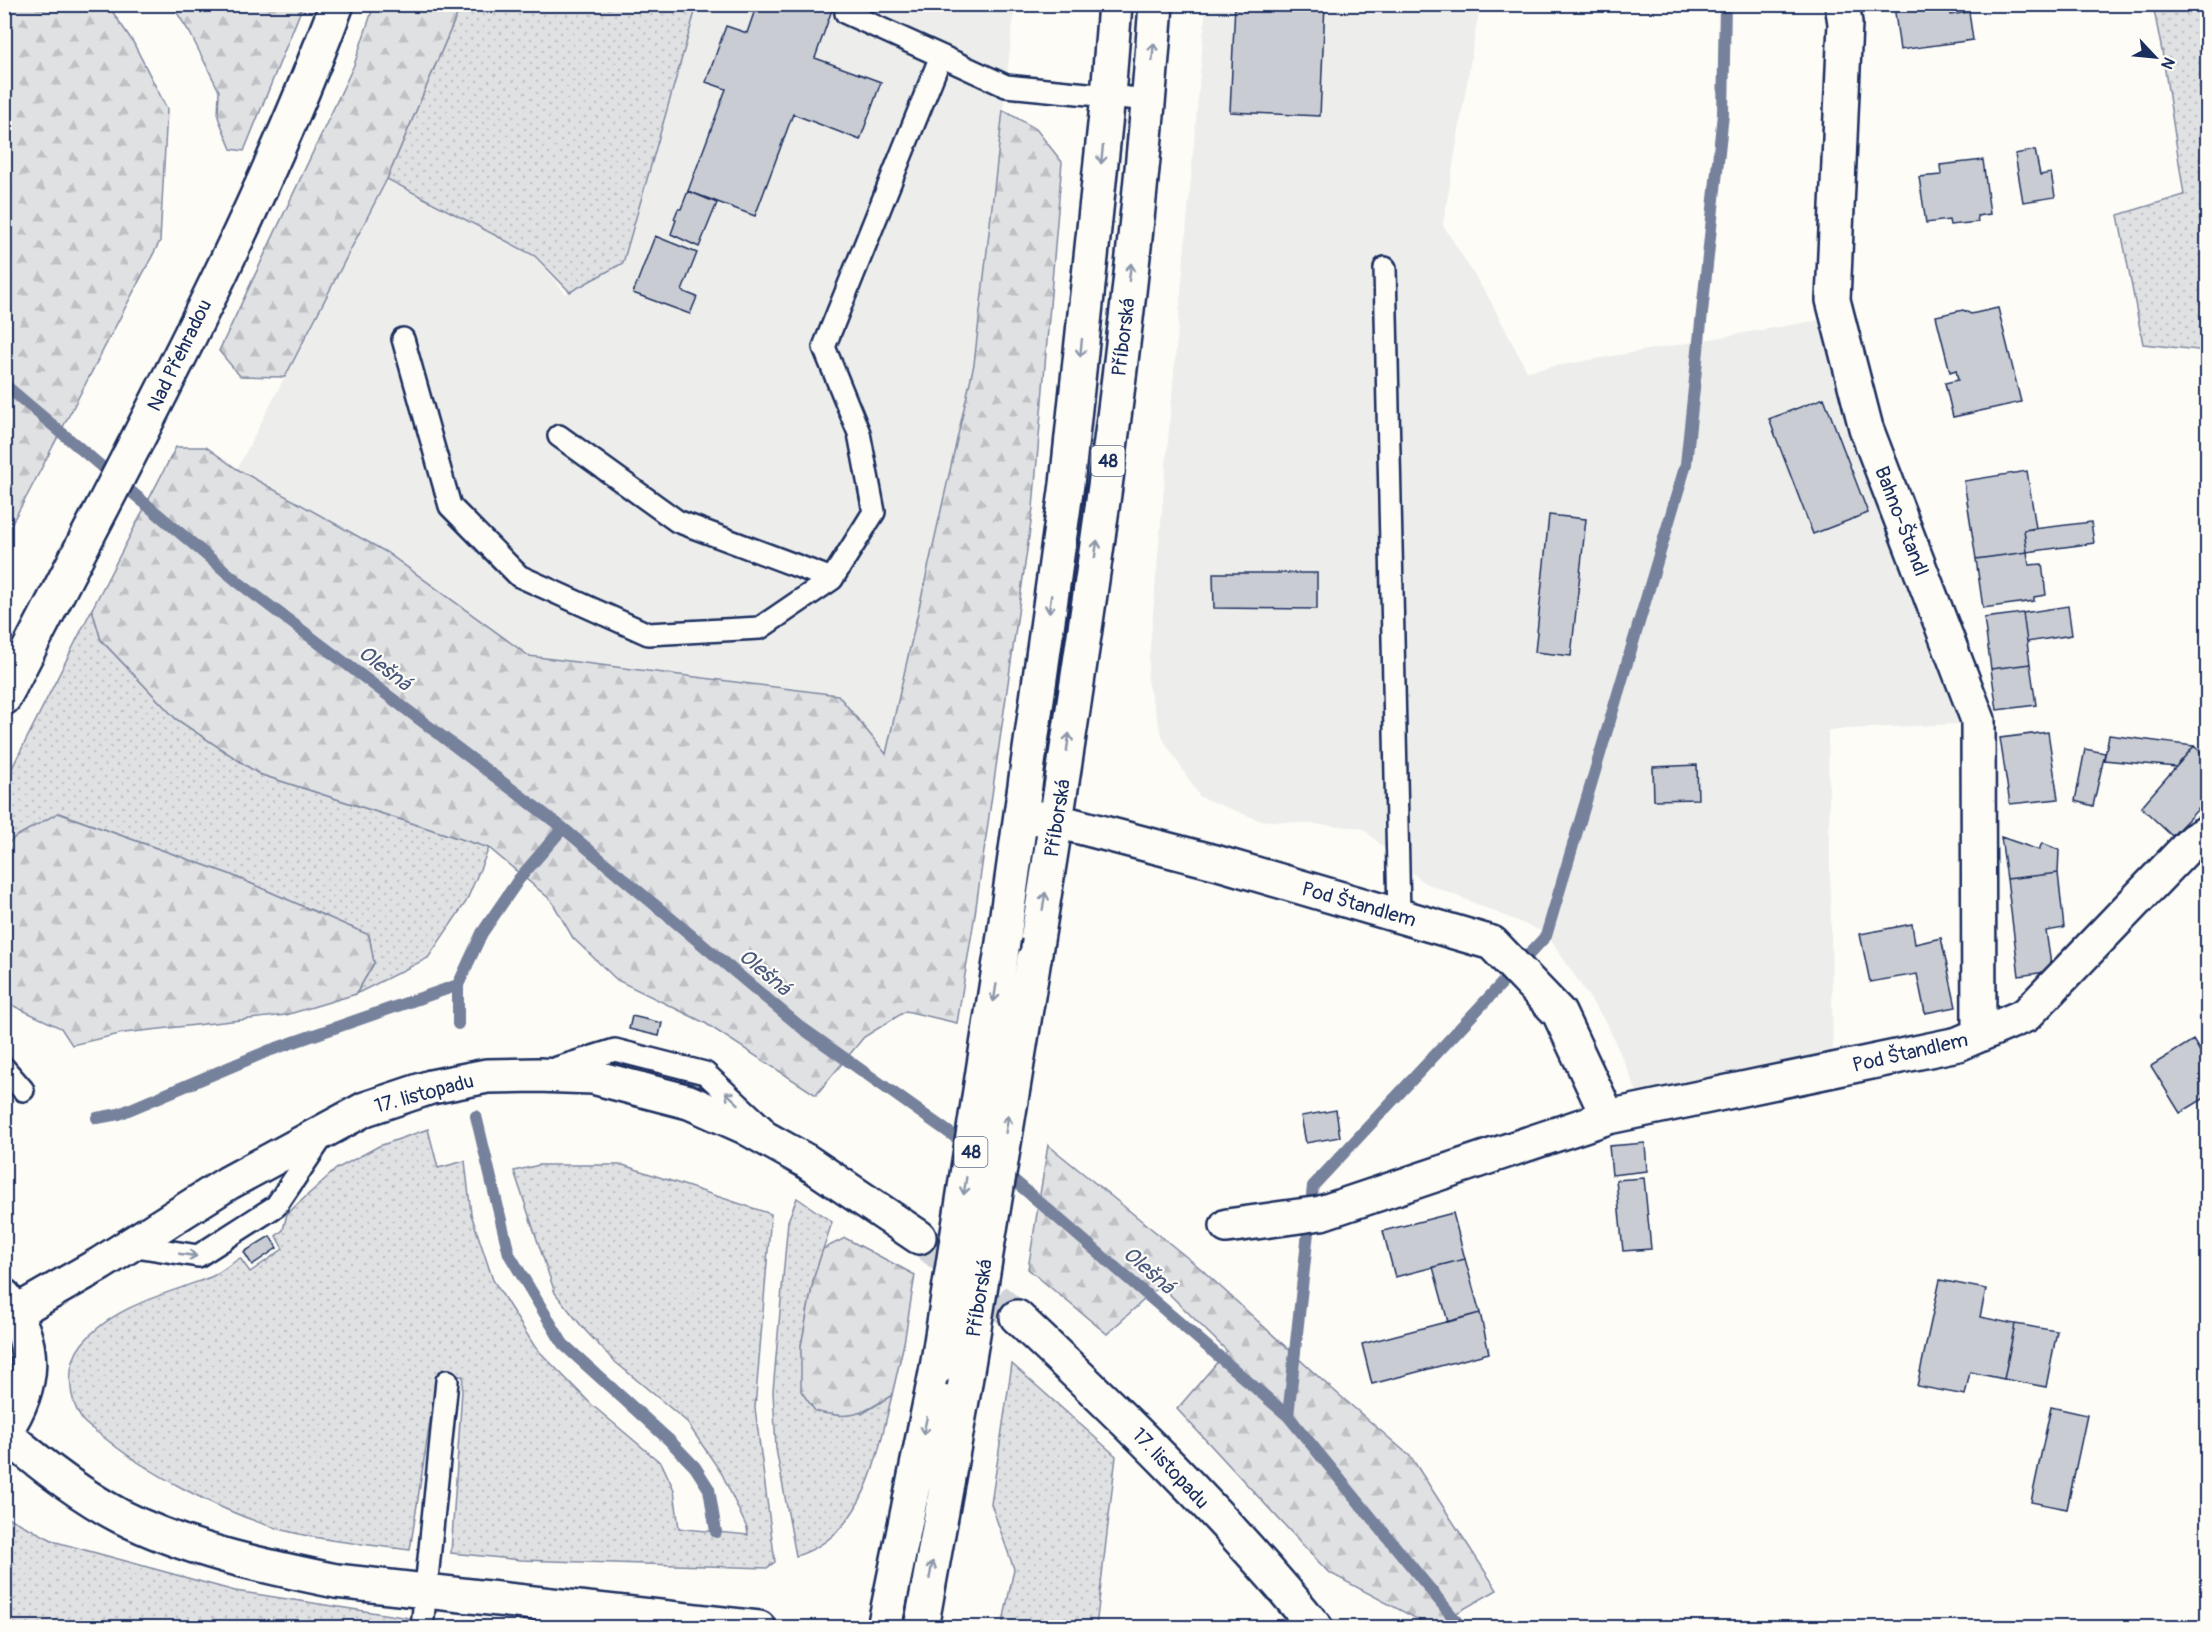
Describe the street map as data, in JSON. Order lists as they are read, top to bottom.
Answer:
{
  "streets": {
    "main road": [
      "Příborská",
      "Nad Přehradou",
      "48",
      "Bahno-Štandl",
      "Pod Štandlem",
      "17. listopadu"
    ]
  },
  "crossings": [
    ["Příborská", "Pod Štandlem"],
    ["Bahno-Štandl", "Pod Štandlem"]
  ],
  "water": ["Olešná"],
  "north": "bottom right"
}
